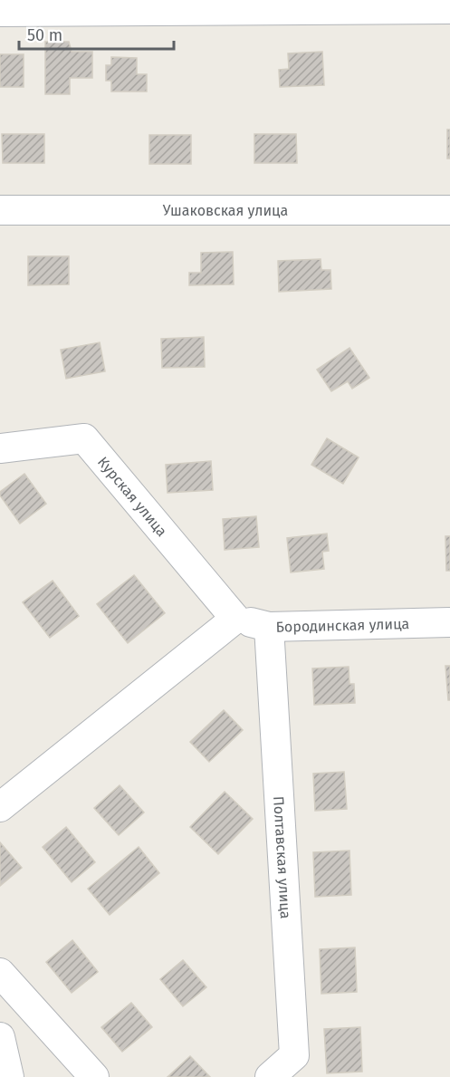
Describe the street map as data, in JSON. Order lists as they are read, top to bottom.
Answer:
{
  "streets": {
    "street": [
      "Ушаковская улица",
      "Курская улица",
      "Бородинская улица",
      "Полтавская улица"
    ]
  },
  "crossings": [
    ["Курская улица", "Бородинская улица"],
    ["Бородинская улица", "Полтавская улица"]
  ],
  "scale_bar": "50 m"
}
